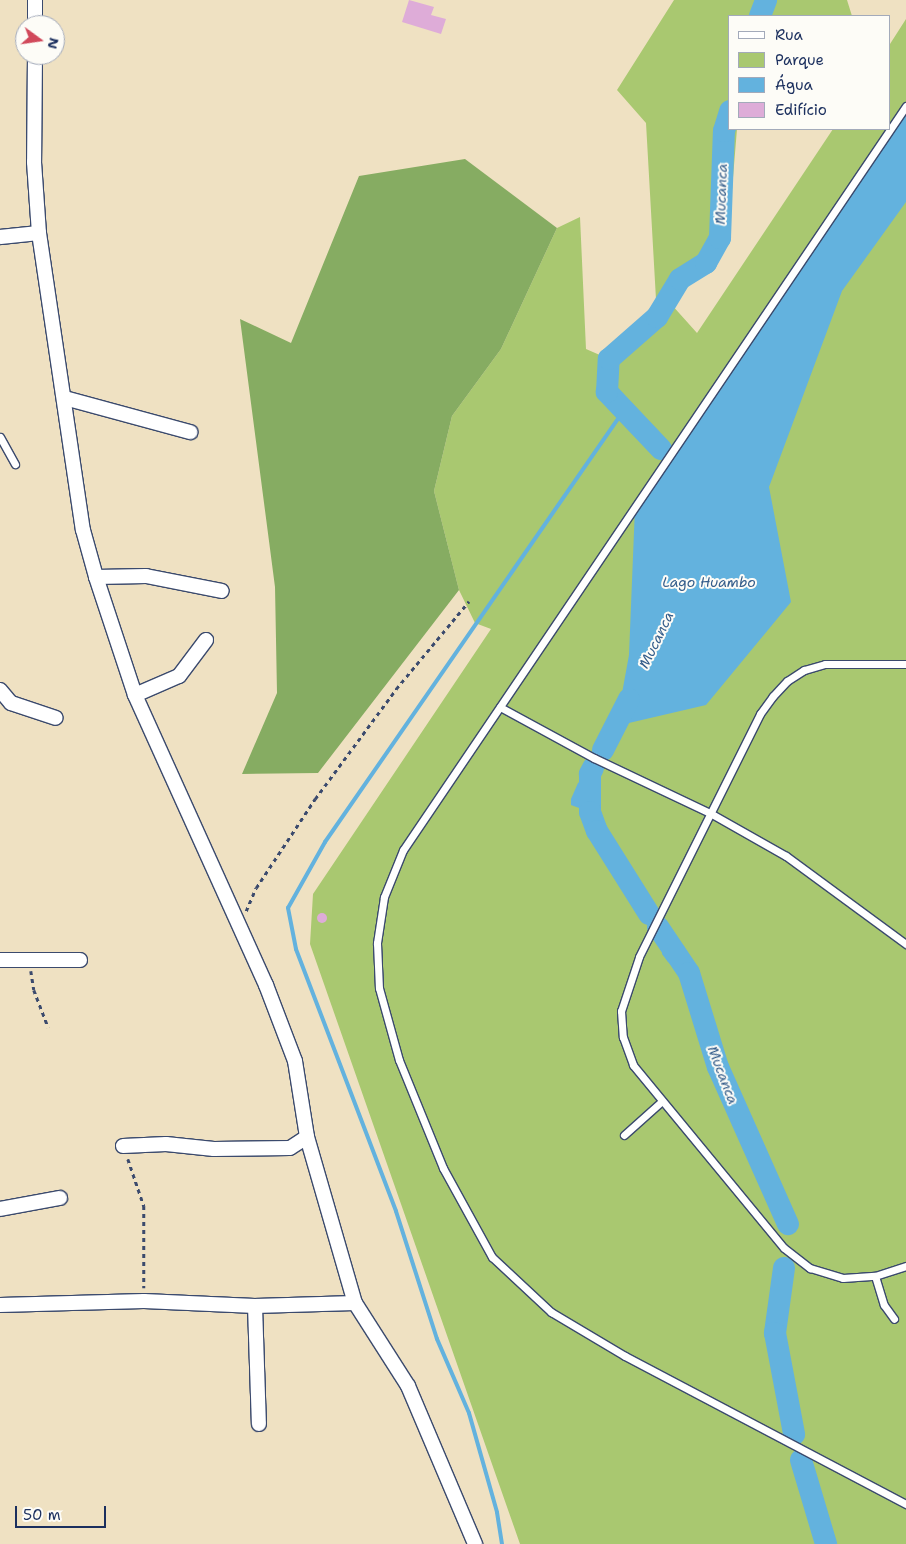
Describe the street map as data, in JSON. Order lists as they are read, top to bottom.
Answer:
{
  "water": ["Mucanca", "Lago Huambo"],
  "legend": [
    "Rua",
    "Parque",
    "Água",
    "Edifício"
  ],
  "scale_bar": "50 m",
  "north": "right"
}
